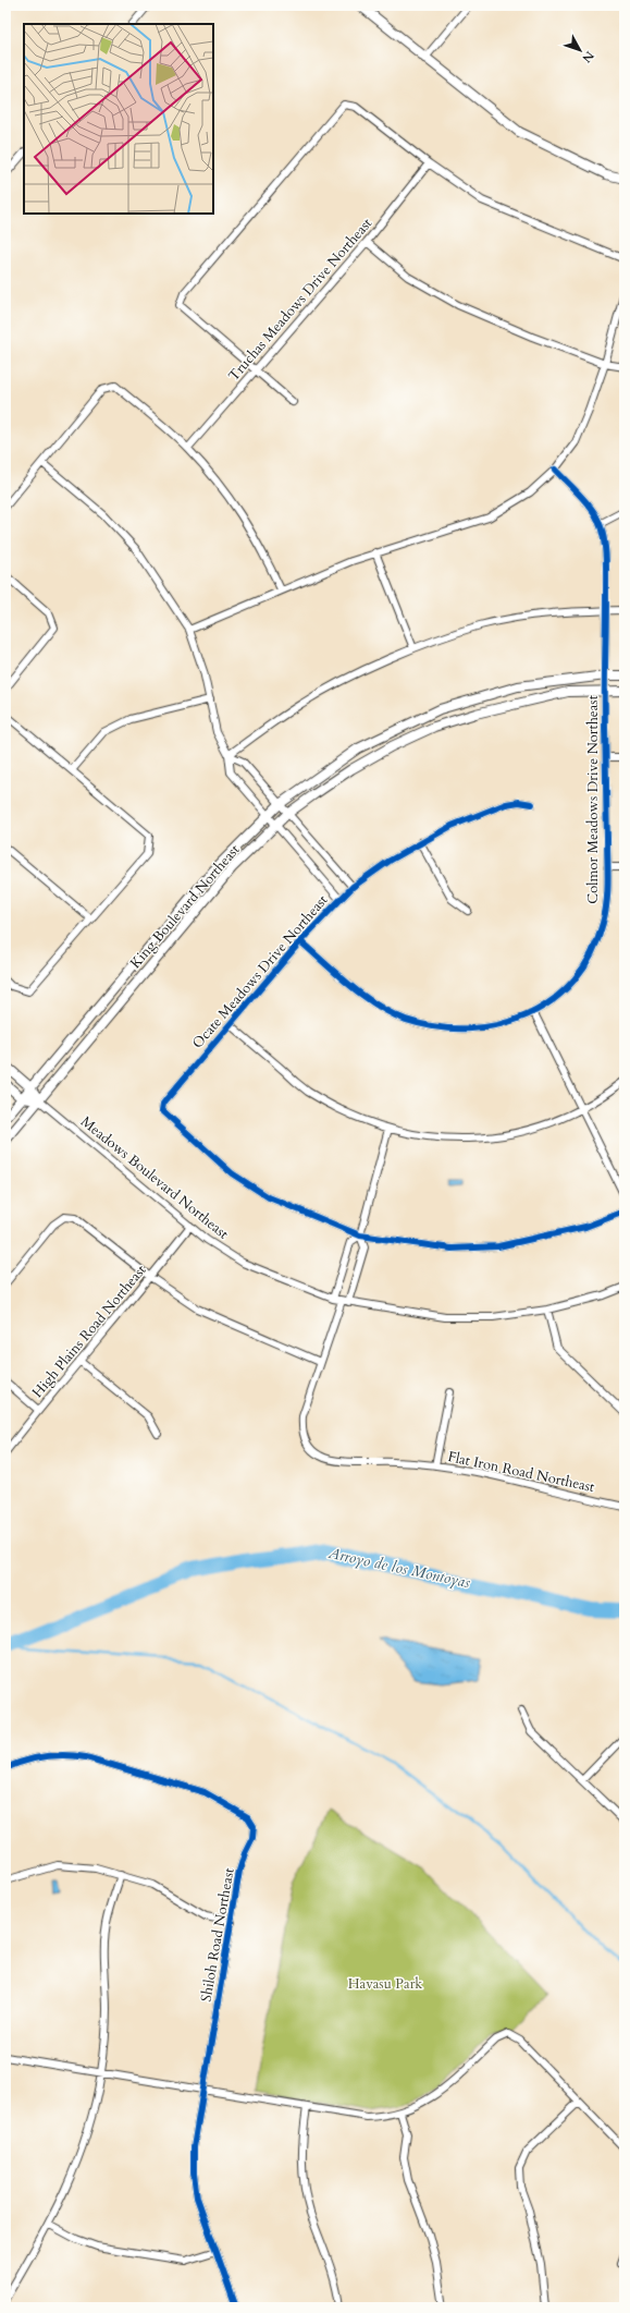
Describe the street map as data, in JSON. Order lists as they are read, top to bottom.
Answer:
{
  "streets": {
    "street": [
      "Truchas Meadows Drive Northeast",
      "Colmor Meadows Drive Northeast",
      "King Boulevard Northeast",
      "Ocate Meadows Drive Northeast",
      "Meadows Boulevard Northeast",
      "High Plains Road Northeast",
      "Flat Iron Road Northeast",
      "Shiloh Road Northeast"
    ]
  },
  "crossings": [
    ["Colmor Meadows Drive Northeast", "King Boulevard Northeast"],
    ["Colmor Meadows Drive Northeast", "Ocate Meadows Drive Northeast"],
    ["King Boulevard Northeast", "Meadows Boulevard Northeast"],
    ["Ocate Meadows Drive Northeast", "Flat Iron Road Northeast"],
    ["Meadows Boulevard Northeast", "High Plains Road Northeast"],
    ["Meadows Boulevard Northeast", "Flat Iron Road Northeast"]
  ],
  "water": ["Arroyo de los Montoyas"],
  "parks": ["Havasu Park"],
  "north": "bottom right"
}
